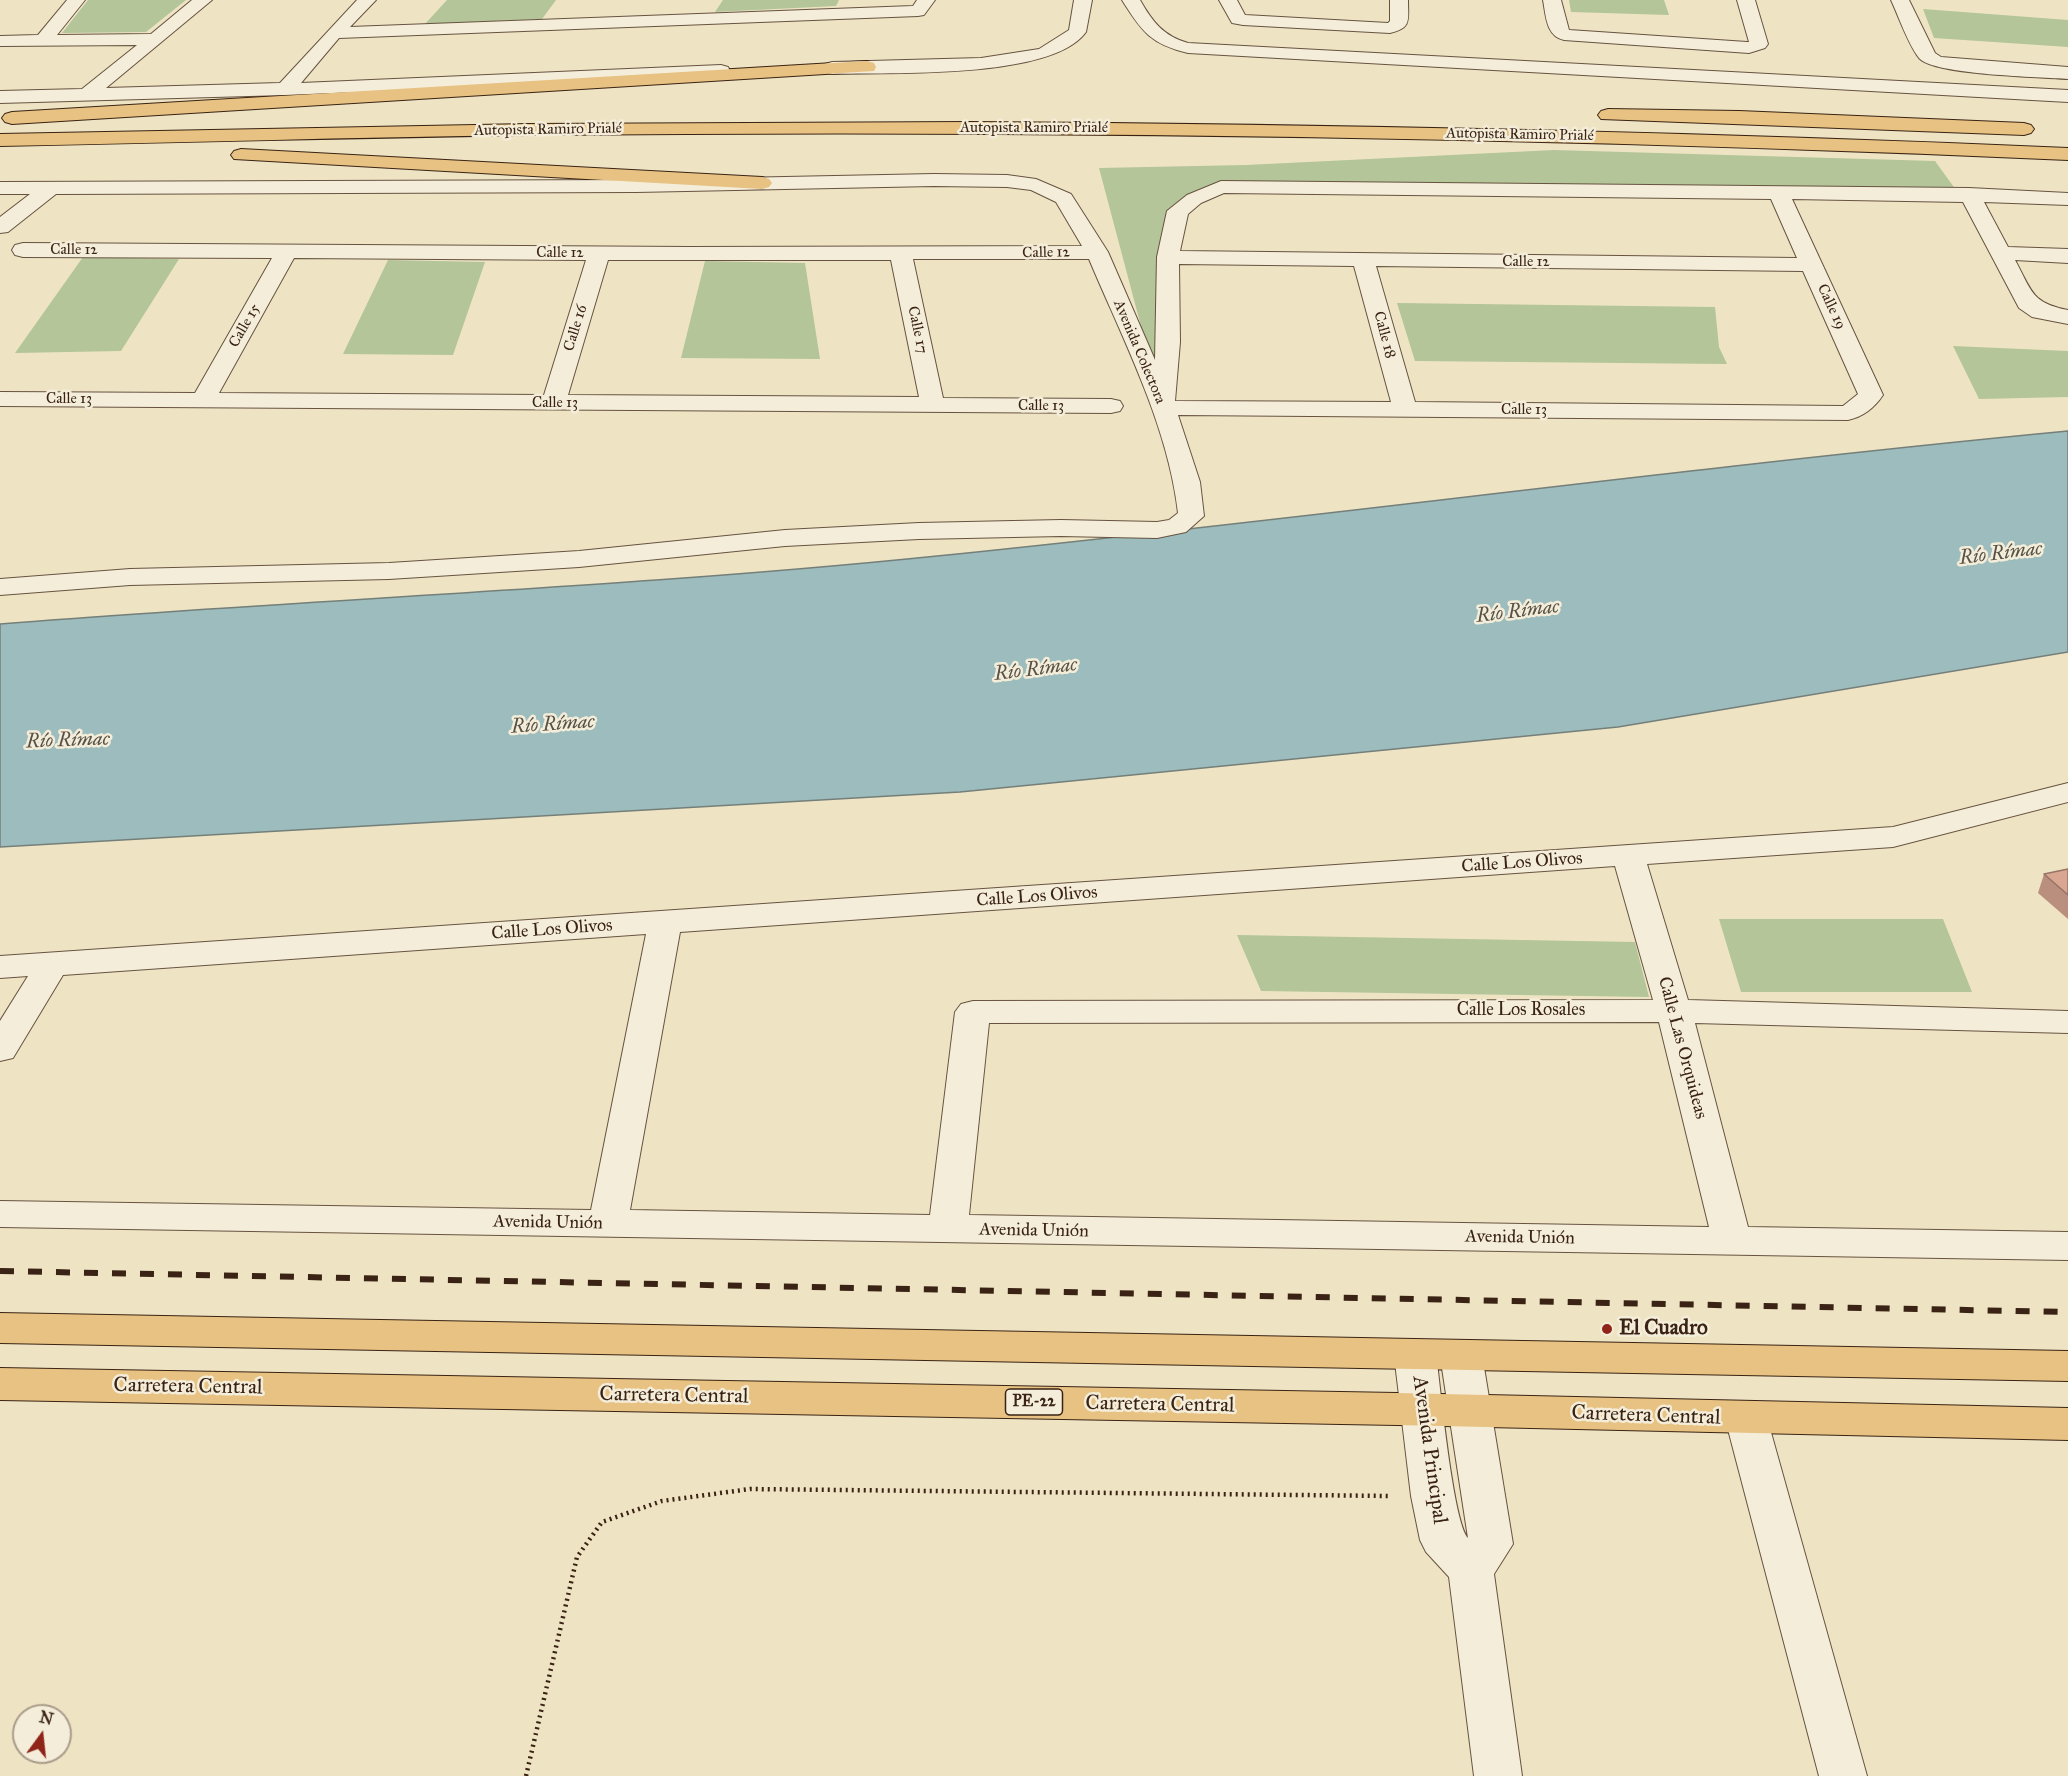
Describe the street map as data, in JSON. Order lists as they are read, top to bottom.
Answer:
{
  "streets": {
    "highway": ["Autopista Ramiro Prialé", "Carretera Central", "PE-22"],
    "street": [
      "Calle 12",
      "Calle 19",
      "Calle 15",
      "Calle 16",
      "Calle 17",
      "Calle 18",
      "Avenida Colectora",
      "Calle 13",
      "Calle Los Olivos",
      "Calle Los Rosales",
      "Calle Las Orquideas",
      "Avenida Unión",
      "Avenida Principal"
    ]
  },
  "crossings": [
    ["Calle 12", "Calle 19"],
    ["Calle 12", "Calle 15"],
    ["Calle 12", "Calle 16"],
    ["Calle 12", "Calle 17"],
    ["Calle 12", "Calle 18"],
    ["Calle 12", "Avenida Colectora"],
    ["Calle 19", "Calle 13"],
    ["Calle 15", "Calle 13"],
    ["Calle 16", "Calle 13"],
    ["Calle 17", "Calle 13"],
    ["Calle 18", "Calle 13"],
    ["Avenida Colectora", "Calle 13"],
    ["Calle Los Olivos", "Calle Las Orquideas"],
    ["Calle Los Rosales", "Calle Las Orquideas"],
    ["Calle Los Rosales", "Avenida Unión"],
    ["Calle Las Orquideas", "Avenida Unión"],
    ["Carretera Central", "Avenida Principal"]
  ],
  "water": ["Río Rímac"],
  "places": ["El Cuadro"],
  "north": "top"
}
